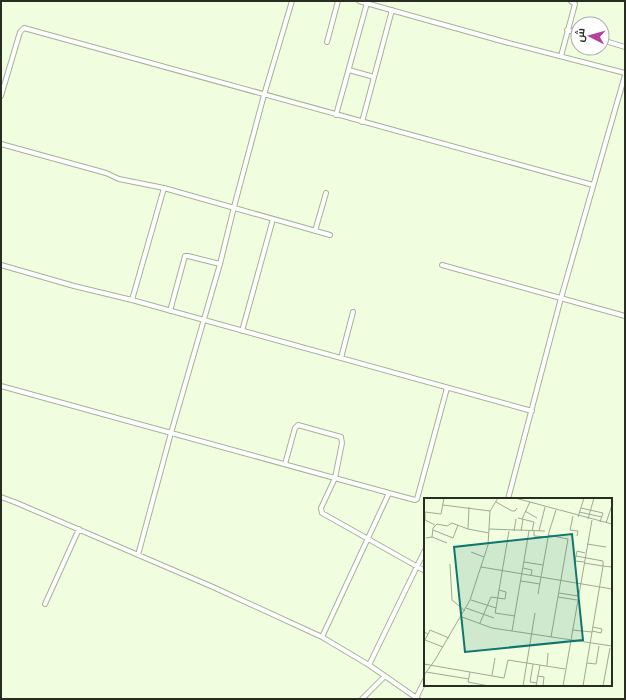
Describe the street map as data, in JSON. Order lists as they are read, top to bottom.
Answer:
{
  "north": "left"
}
